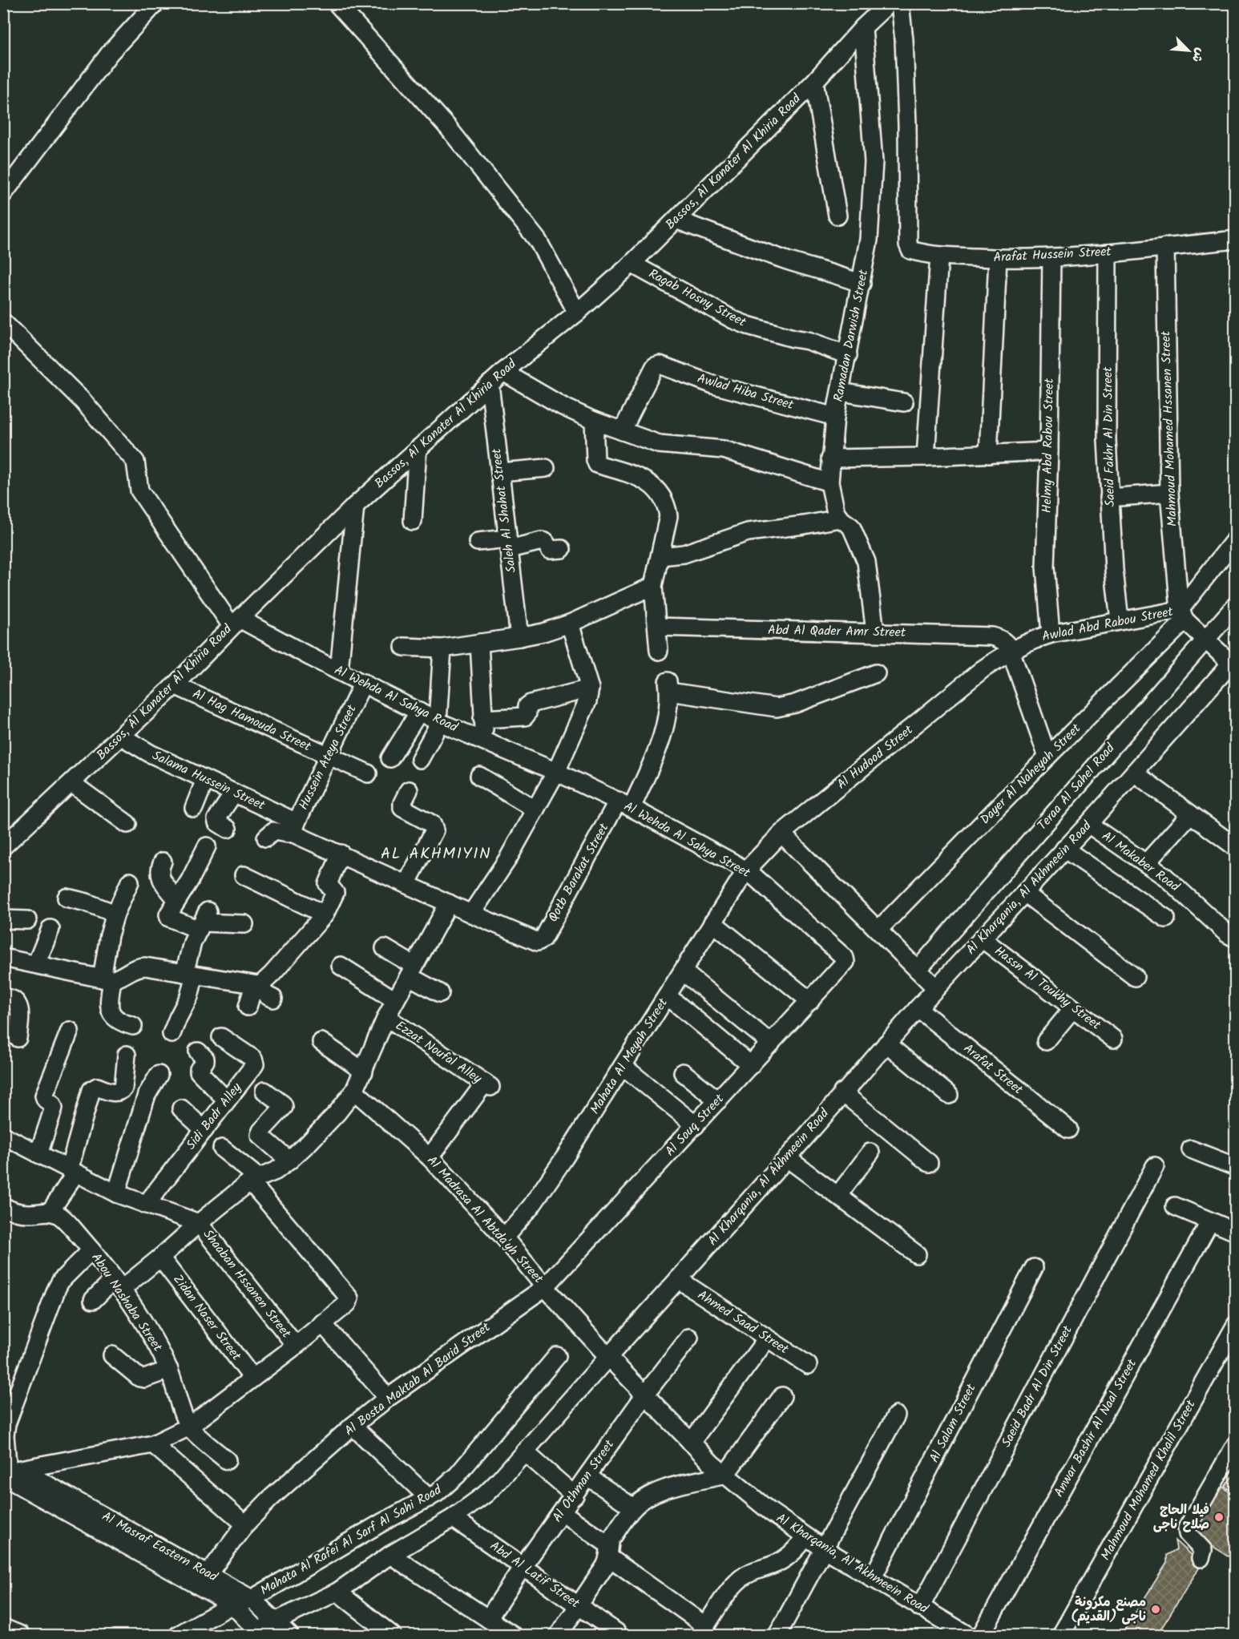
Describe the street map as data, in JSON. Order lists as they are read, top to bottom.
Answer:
{
  "streets": {
    "street": [
      "Bassos, Al Kanater Al Khiria Road",
      "Arafat Hussein Street",
      "Ragab Hosny Street",
      "Ramadan Darwish Street",
      "Awlad Hiba Street",
      "Mahmoud Mohamed Hssanen Street",
      "Saeid Fakhr Al Din Street",
      "Helmy Abd Rabou Street",
      "Saleh Al Shahat Street",
      "Awlad Abd Rabou Street",
      "Abd Al Qader Amr Street",
      "Al Wehda Al Sahya Road",
      "Al Hag Hamouda Street",
      "Hussein Ateya Street",
      "Al Hudood Street",
      "Dayer Al Naheyah Street",
      "Salama Hussein Street",
      "Teraa Al Sahel Road",
      "Al Wehda Al Sahya Street",
      "Al Makaber Road",
      "Qotb Barakat Street",
      "Al Kharqania, Al Akhmeein Road",
      "Hassn Al Toukhy Street",
      "Ezzat Noufal Alley",
      "Mahata Al Meyah Street",
      "Arafat Street",
      "Sidi Badr Alley",
      "Al Souq Street",
      "Al Madrasa Al Abtda'yh Street",
      "Shaaban Hssanen Street",
      "Abou Nashaba Street",
      "Zidan Naser Street",
      "Ahmed Saad Street",
      "Al Bosta Maktab Al Barid Street",
      "Saeid Badr Al Din Street",
      "Al Salam Street",
      "Anwar Bashir Al Naal Street",
      "Mahmoud Mohamed Khalil Street",
      "Al Othman Street",
      "Mahata Al Rafei Al Sarf Al Sahi Road",
      "Al Masraf Eastern Road",
      "Abd Al Latif Street"
    ]
  },
  "crossings": [
    ["Bassos, Al Kanater Al Khiria Road", "Ragab Hosny Street"],
    ["Bassos, Al Kanater Al Khiria Road", "Ramadan Darwish Street"],
    ["Bassos, Al Kanater Al Khiria Road", "Saleh Al Shahat Street"],
    ["Bassos, Al Kanater Al Khiria Road", "Al Wehda Al Sahya Road"],
    ["Bassos, Al Kanater Al Khiria Road", "Al Hag Hamouda Street"],
    ["Bassos, Al Kanater Al Khiria Road", "Salama Hussein Street"],
    ["Arafat Hussein Street", "Mahmoud Mohamed Hssanen Street"],
    ["Arafat Hussein Street", "Saeid Fakhr Al Din Street"],
    ["Arafat Hussein Street", "Helmy Abd Rabou Street"],
    ["Ragab Hosny Street", "Ramadan Darwish Street"],
    ["Ramadan Darwish Street", "Awlad Hiba Street"],
    ["Ramadan Darwish Street", "Abd Al Qader Amr Street"],
    ["Mahmoud Mohamed Hssanen Street", "Awlad Abd Rabou Street"],
    ["Mahmoud Mohamed Hssanen Street", "Dayer Al Naheyah Street"],
    ["Saeid Fakhr Al Din Street", "Awlad Abd Rabou Street"],
    ["Helmy Abd Rabou Street", "Awlad Abd Rabou Street"],
    ["Awlad Abd Rabou Street", "Abd Al Qader Amr Street"],
    ["Awlad Abd Rabou Street", "Al Hudood Street"],
    ["Awlad Abd Rabou Street", "Dayer Al Naheyah Street"],
    ["Abd Al Qader Amr Street", "Al Hudood Street"],
    ["Al Wehda Al Sahya Road", "Hussein Ateya Street"],
    ["Al Wehda Al Sahya Road", "Al Wehda Al Sahya Street"],
    ["Al Hag Hamouda Street", "Hussein Ateya Street"],
    ["Hussein Ateya Street", "Salama Hussein Street"],
    ["Al Hudood Street", "Al Wehda Al Sahya Street"],
    ["Al Hudood Street", "Mahata Al Meyah Street"],
    ["Salama Hussein Street", "Qotb Barakat Street"],
    ["Al Wehda Al Sahya Street", "Qotb Barakat Street"],
    ["Al Wehda Al Sahya Street", "Mahata Al Meyah Street"],
    ["Al Wehda Al Sahya Street", "Al Souq Street"],
    ["Al Makaber Road", "Al Kharqania, Al Akhmeein Road"],
    ["Al Kharqania, Al Akhmeein Road", "Hassn Al Toukhy Street"],
    ["Al Kharqania, Al Akhmeein Road", "Arafat Street"],
    ["Al Kharqania, Al Akhmeein Road", "Al Madrasa Al Abtda'yh Street"],
    ["Al Kharqania, Al Akhmeein Road", "Ahmed Saad Street"],
    ["Al Kharqania, Al Akhmeein Road", "Saeid Badr Al Din Street"],
    ["Al Kharqania, Al Akhmeein Road", "Al Salam Street"],
    ["Al Kharqania, Al Akhmeein Road", "Al Othman Street"],
    ["Ezzat Noufal Alley", "Al Madrasa Al Abtda'yh Street"],
    ["Mahata Al Meyah Street", "Al Madrasa Al Abtda'yh Street"],
    ["Al Souq Street", "Al Madrasa Al Abtda'yh Street"],
    ["Al Souq Street", "Al Bosta Maktab Al Barid Street"],
    ["Al Madrasa Al Abtda'yh Street", "Al Bosta Maktab Al Barid Street"],
    ["Al Bosta Maktab Al Barid Street", "Al Masraf Eastern Road"],
    ["Al Othman Street", "Abd Al Latif Street"],
    ["Mahata Al Rafei Al Sarf Al Sahi Road", "Al Masraf Eastern Road"]
  ],
  "districts": ["AL AKHMIYIN"],
  "places": ["فيلا الحاج صلاح ناجى", "مصنع مكرونة ناجى (القديم)"],
  "north": "bottom right"
}
